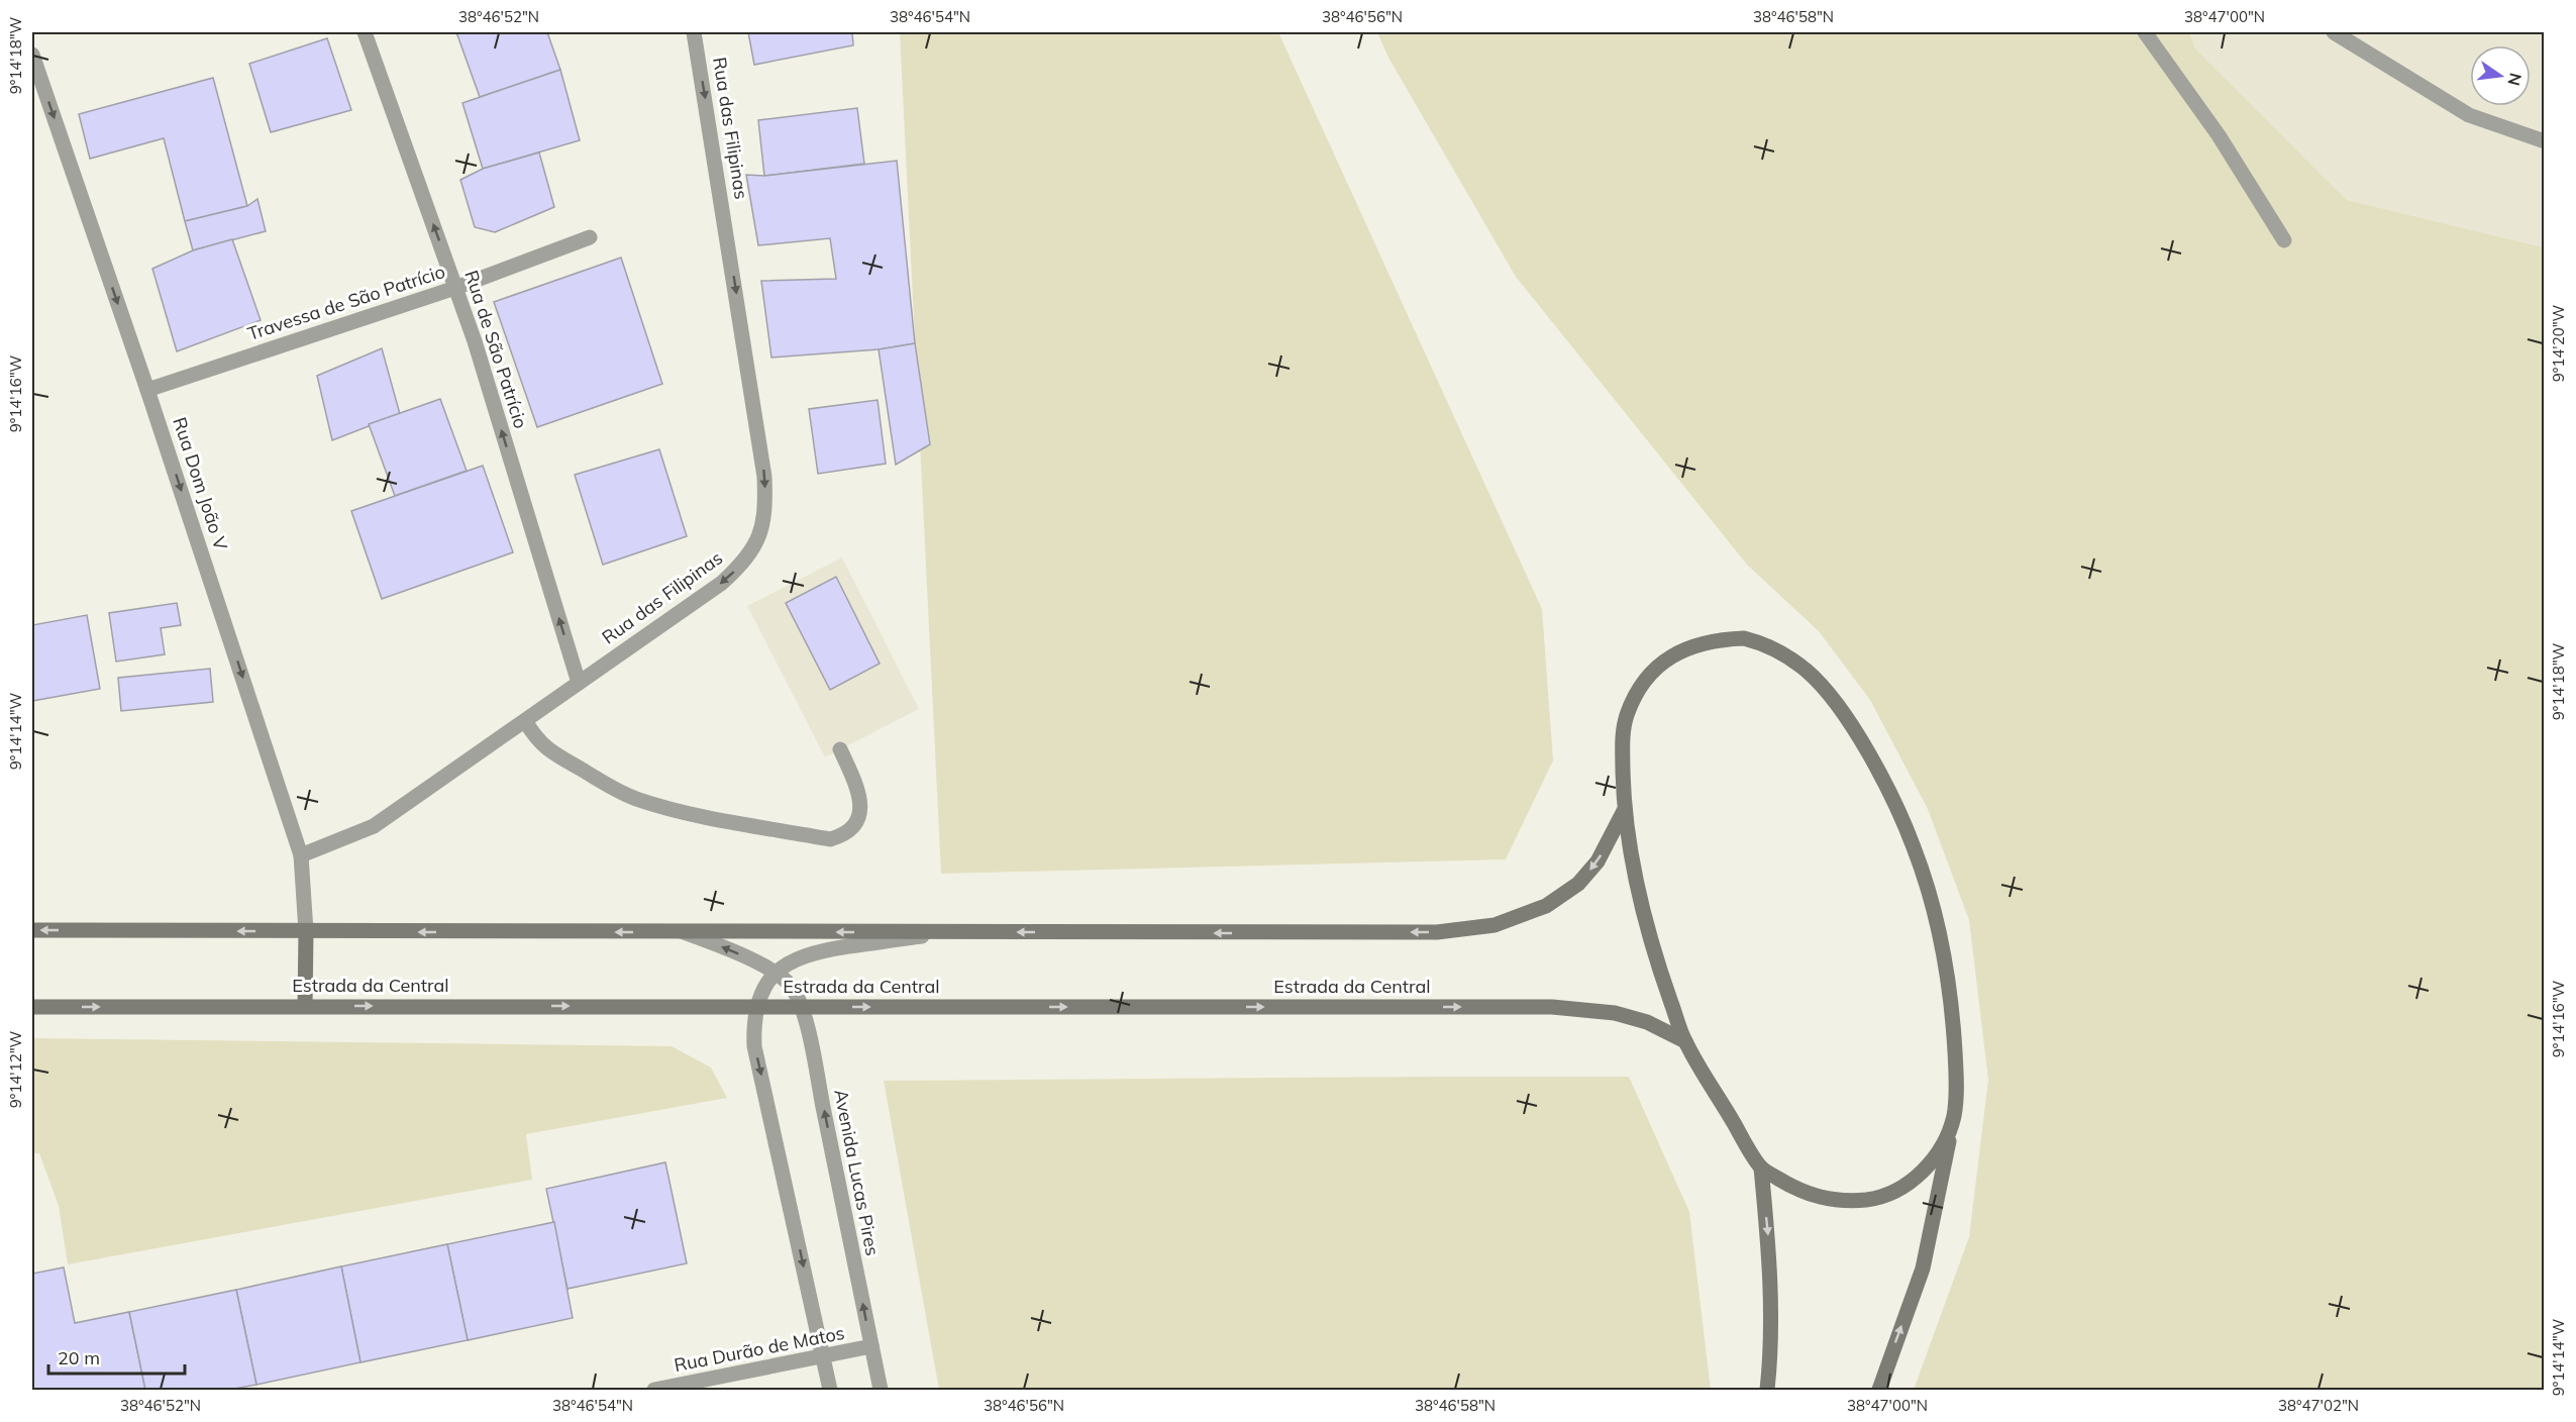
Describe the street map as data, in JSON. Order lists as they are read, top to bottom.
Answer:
{
  "streets": {
    "main road": ["Estrada da Central"],
    "street": [
      "Rua das Filipinas",
      "Travessa de São Patrício",
      "Rua de São Patrício",
      "Rua Dom João V",
      "Avenida Lucas Pires",
      "Rua Durão de Matos"
    ]
  },
  "crossings": [
    ["Rua das Filipinas", "Rua de São Patrício"],
    ["Rua das Filipinas", "Rua Dom João V"],
    ["Travessa de São Patrício", "Rua de São Patrício"],
    ["Travessa de São Patrício", "Rua Dom João V"],
    ["Estrada da Central", "Avenida Lucas Pires"],
    ["Avenida Lucas Pires", "Rua Durão de Matos"]
  ],
  "one_way": ["Rua das Filipinas", "Rua de São Patrício", "Rua Dom João V"],
  "scale_bar": "20 m",
  "north": "right",
  "coordinates": [
    "38°46'52\"N",
    "38°46'54\"N",
    "38°46'56\"N",
    "38°46'58\"N",
    "38°47'00\"N",
    "9°14'18\"W",
    "9°14'20\"W",
    "9°14'16\"W",
    "9°14'14\"W",
    "9°14'12\"W",
    "38°47'02\"N"
  ]
}
